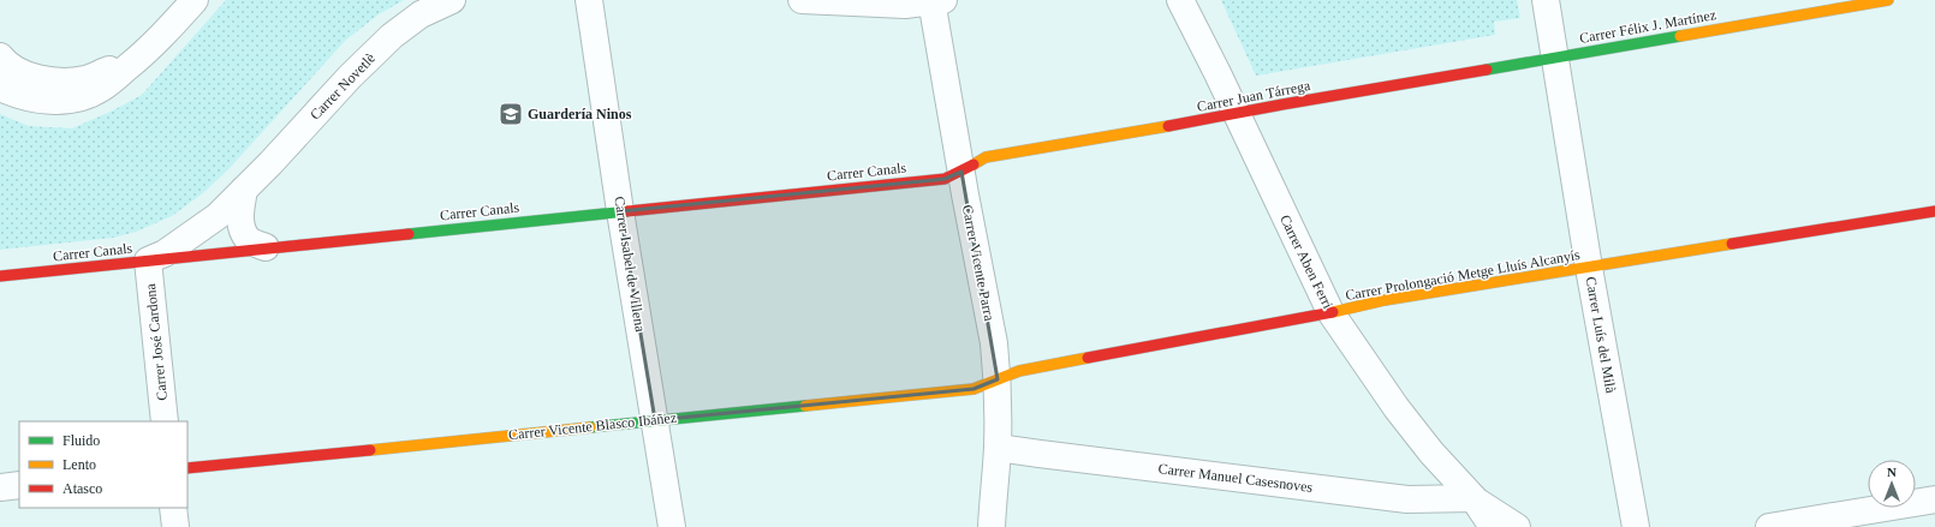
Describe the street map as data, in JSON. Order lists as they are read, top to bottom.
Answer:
{
  "streets": {
    "street": [
      "Carrer Félix J. Martínez",
      "Carrer Novetlè",
      "Carrer Juan Tárrega",
      "Carrer Canals",
      "Carrer Aben Ferri",
      "Carrer Vicente Parra",
      "Carrer Isabel de Villena",
      "Carrer Prolongació Metge Lluís Alcanyís",
      "Carrer Luís del Milà",
      "Carrer José Cardona",
      "Carrer Vicente Blasco Ibáñez",
      "Carrer Manuel Casesnoves"
    ]
  },
  "crossings": [
    ["Carrer Félix J. Martínez", "Carrer Juan Tárrega"],
    ["Carrer Félix J. Martínez", "Carrer Luís del Milà"],
    ["Carrer Novetlè", "Carrer Canals"],
    ["Carrer Novetlè", "Carrer José Cardona"],
    ["Carrer Juan Tárrega", "Carrer Canals"],
    ["Carrer Juan Tárrega", "Carrer Aben Ferri"],
    ["Carrer Juan Tárrega", "Carrer Vicente Parra"],
    ["Carrer Juan Tárrega", "Carrer Luís del Milà"],
    ["Carrer Canals", "Carrer Vicente Parra"],
    ["Carrer Canals", "Carrer Isabel de Villena"],
    ["Carrer Canals", "Carrer José Cardona"],
    ["Carrer Aben Ferri", "Carrer Prolongació Metge Lluís Alcanyís"],
    ["Carrer Aben Ferri", "Carrer Manuel Casesnoves"],
    ["Carrer Vicente Parra", "Carrer Prolongació Metge Lluís Alcanyís"],
    ["Carrer Vicente Parra", "Carrer Vicente Blasco Ibáñez"],
    ["Carrer Vicente Parra", "Carrer Manuel Casesnoves"],
    ["Carrer Isabel de Villena", "Carrer Vicente Blasco Ibáñez"],
    ["Carrer Prolongació Metge Lluís Alcanyís", "Carrer Luís del Milà"],
    ["Carrer Prolongació Metge Lluís Alcanyís", "Carrer Vicente Blasco Ibáñez"]
  ],
  "places": {
    "school or university": ["Guardería Ninos"]
  },
  "legend": ["Fluido", "Lento", "Atasco"],
  "north": "top"
}
